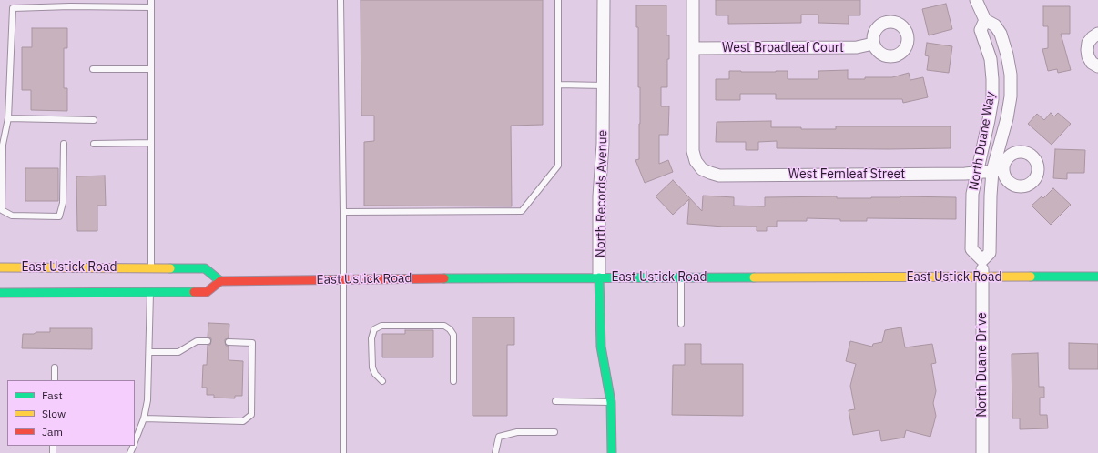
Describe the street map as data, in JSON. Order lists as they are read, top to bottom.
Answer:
{
  "streets": {
    "main road": ["North Records Avenue", "East Ustick Road"],
    "street": [
      "West Broadleaf Court",
      "North Duane Way",
      "West Fernleaf Street",
      "North Duane Drive"
    ]
  },
  "crossings": [
    ["West Broadleaf Court", "West Fernleaf Street"],
    ["North Duane Way", "West Fernleaf Street"],
    ["North Duane Way", "East Ustick Road"],
    ["North Duane Way", "North Duane Drive"],
    ["North Records Avenue", "East Ustick Road"],
    ["East Ustick Road", "North Duane Drive"]
  ],
  "legend": ["Fast", "Slow", "Jam"]
}
